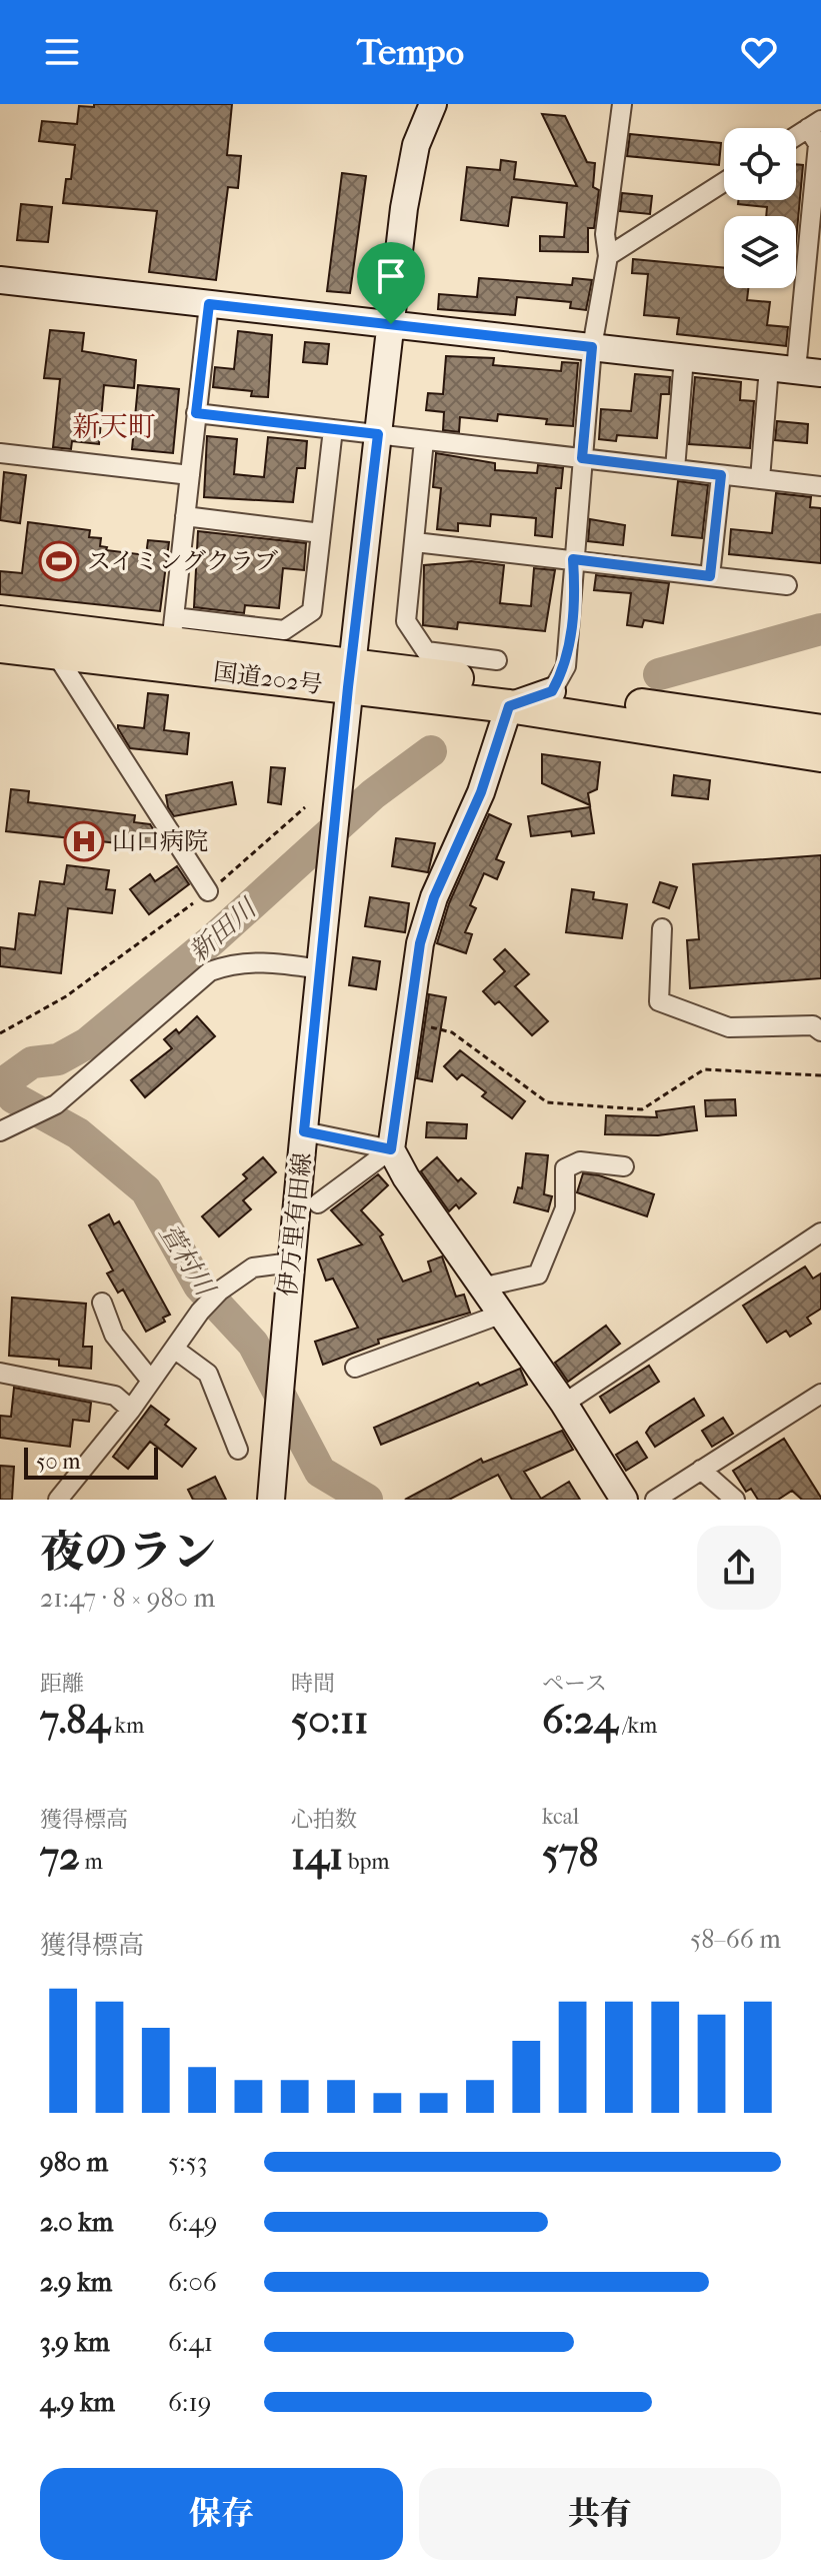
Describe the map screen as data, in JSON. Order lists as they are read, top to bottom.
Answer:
{
  "streets": {
    "highway": ["国道202号"],
    "street": ["伊万里有田線"]
  },
  "crossings": [
    ["国道202号", "伊万里有田線"]
  ],
  "districts": ["新天町"],
  "water": ["新田川", "萱村川"],
  "places": {
    "sports": ["スイミングクラブ"],
    "hospital": ["山口病院"]
  },
  "scale_bar": "50 m",
  "page": {
    "header": "Tempo",
    "scale": "50 m",
    "heading": ["夜のラン", "21:47 · 8 × 980 m"],
    "stats": [
      ["距離", "7.84 km"],
      ["時間", "50:11"],
      ["ペース", "6:24 /km"],
      ["獲得標高", "72 m"],
      ["心拍数", "141 bpm"],
      ["kcal", "578"]
    ],
    "chart": ["獲得標高", "58–66 m"],
    "list": [
      {
        "name": "980 m",
        "note": "5:53"
      },
      {
        "name": "2.0 km",
        "note": "6:49"
      },
      {
        "name": "2.9 km",
        "note": "6:06"
      },
      {
        "name": "3.9 km",
        "note": "6:41"
      },
      {
        "name": "4.9 km",
        "note": "6:19"
      }
    ],
    "buttons": ["保存", "共有"]
  }
}
